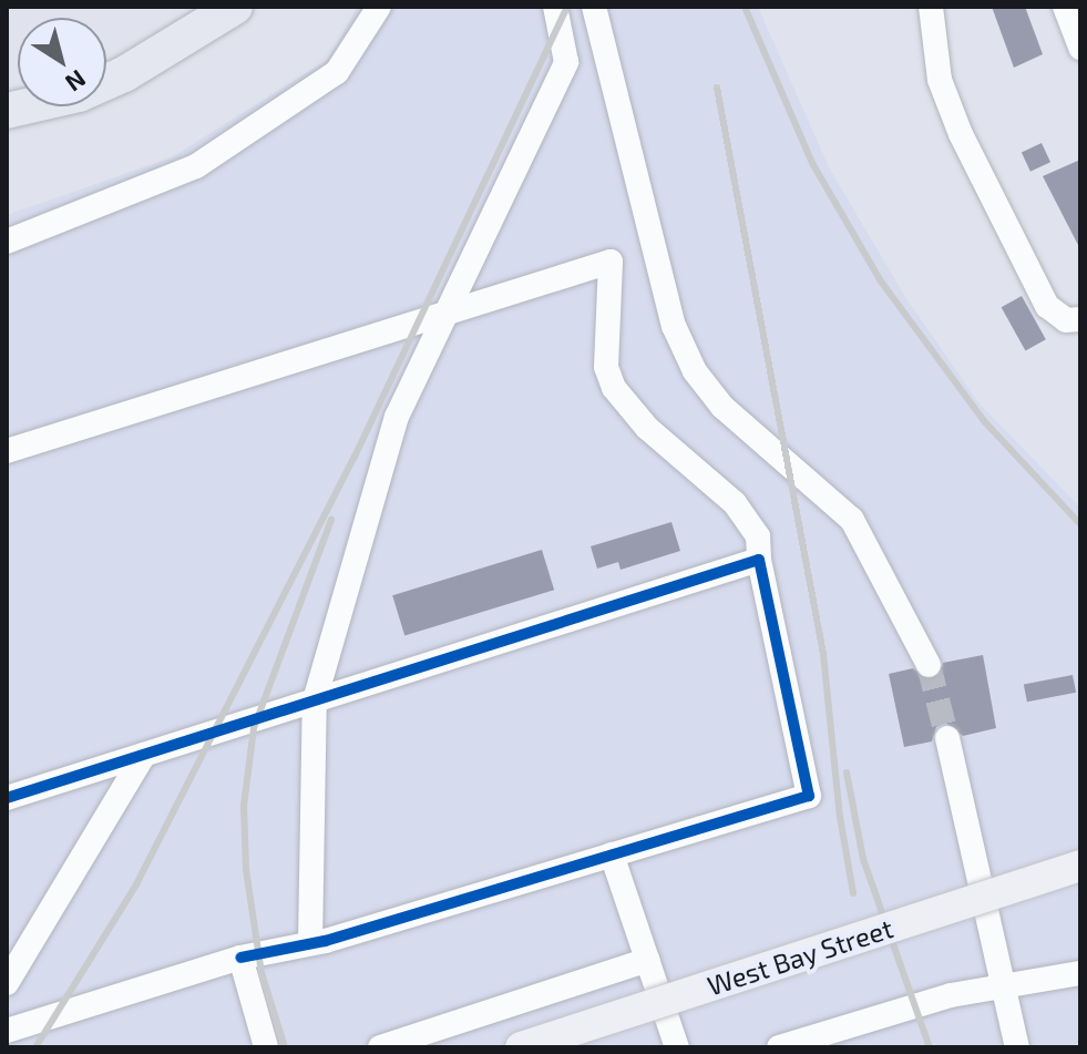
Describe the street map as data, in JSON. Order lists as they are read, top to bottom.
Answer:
{
  "streets": {
    "main road": ["West Bay Street"]
  },
  "north": "bottom right"
}
